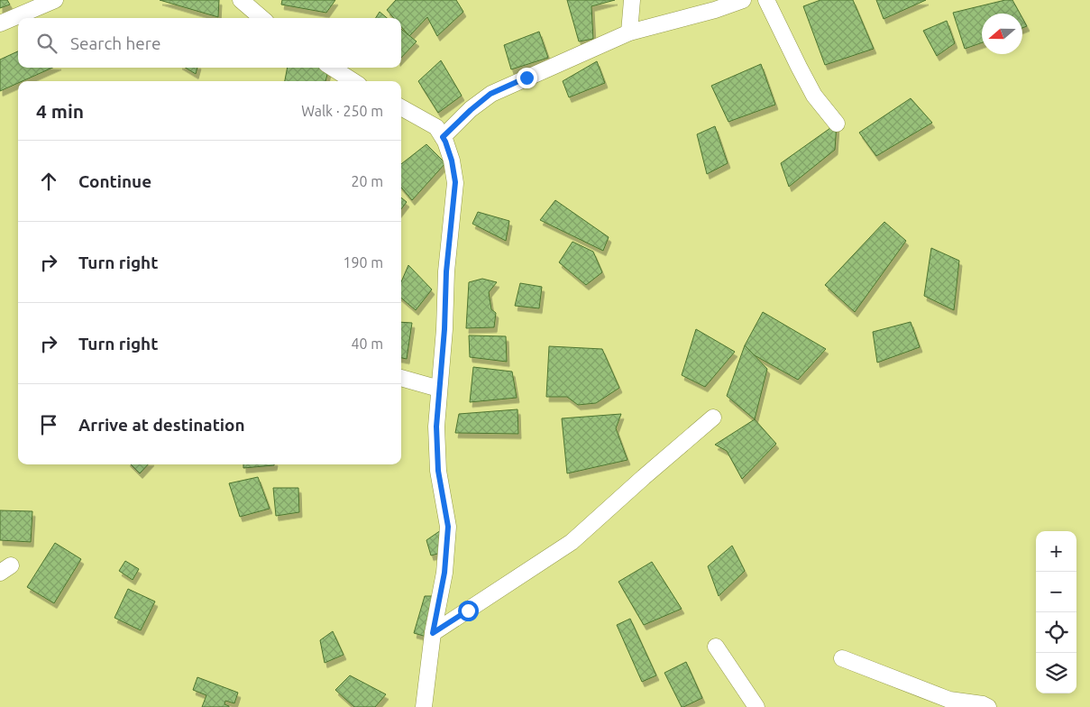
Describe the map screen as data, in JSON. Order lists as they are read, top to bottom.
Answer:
{
  "north": "left",
  "page": {
    "search": "Search here",
    "heading": ["4 min", "Walk · 250 m"],
    "list": [
      ["Continue", "20 m"],
      ["Turn right", "190 m"],
      ["Turn right", "40 m"],
      "Arrive at destination"
    ],
    "map_buttons": ["+", "−"]
  }
}
